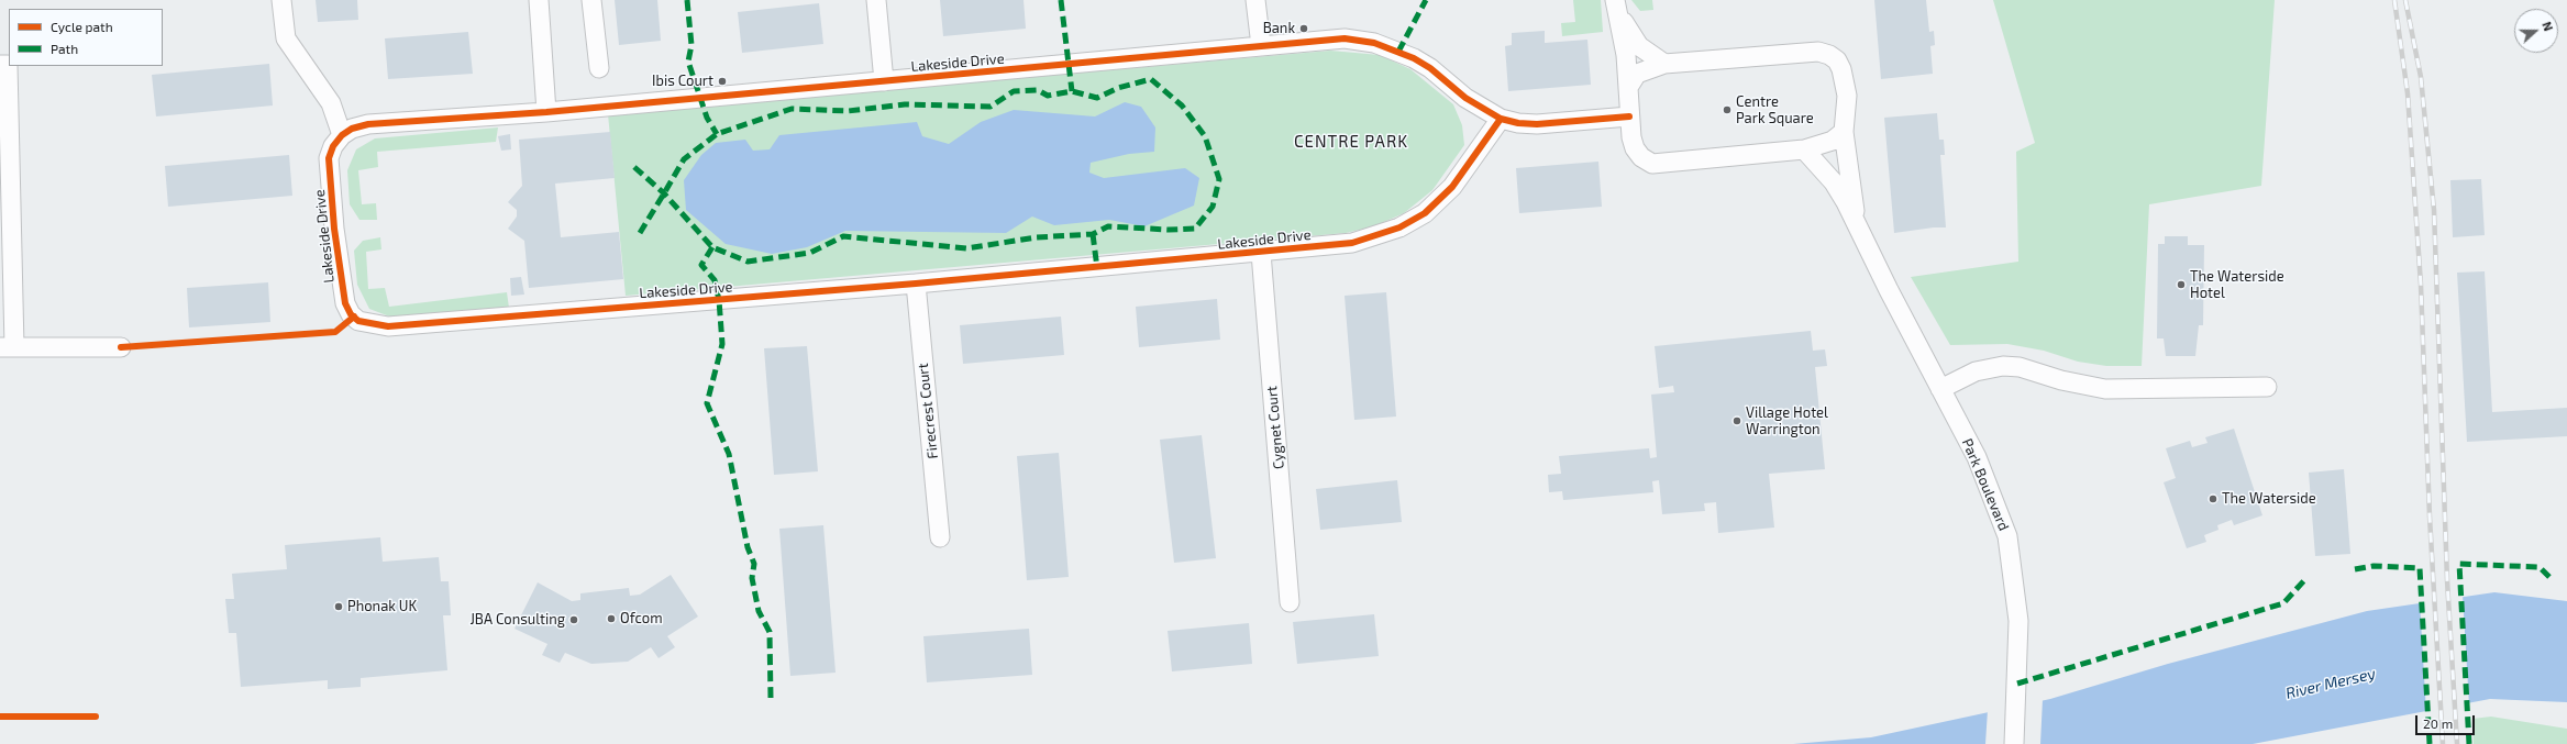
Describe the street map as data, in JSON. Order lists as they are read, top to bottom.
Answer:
{
  "streets": {
    "street": [
      "Lakeside Drive",
      "Firecrest Court",
      "Cygnet Court",
      "Park Boulevard"
    ]
  },
  "crossings": [
    ["Lakeside Drive", "Firecrest Court"],
    ["Lakeside Drive", "Cygnet Court"]
  ],
  "districts": ["CENTRE PARK"],
  "water": ["River Mersey"],
  "places": [
    "Bank",
    "Ibis Court",
    "Centre Park Square",
    "The Waterside Hotel",
    "Village Hotel Warrington",
    "The Waterside",
    "Phonak UK",
    "Ofcom",
    "JBA Consulting"
  ],
  "legend": ["Cycle path", "Path"],
  "scale_bar": "20 m",
  "north": "right"
}
